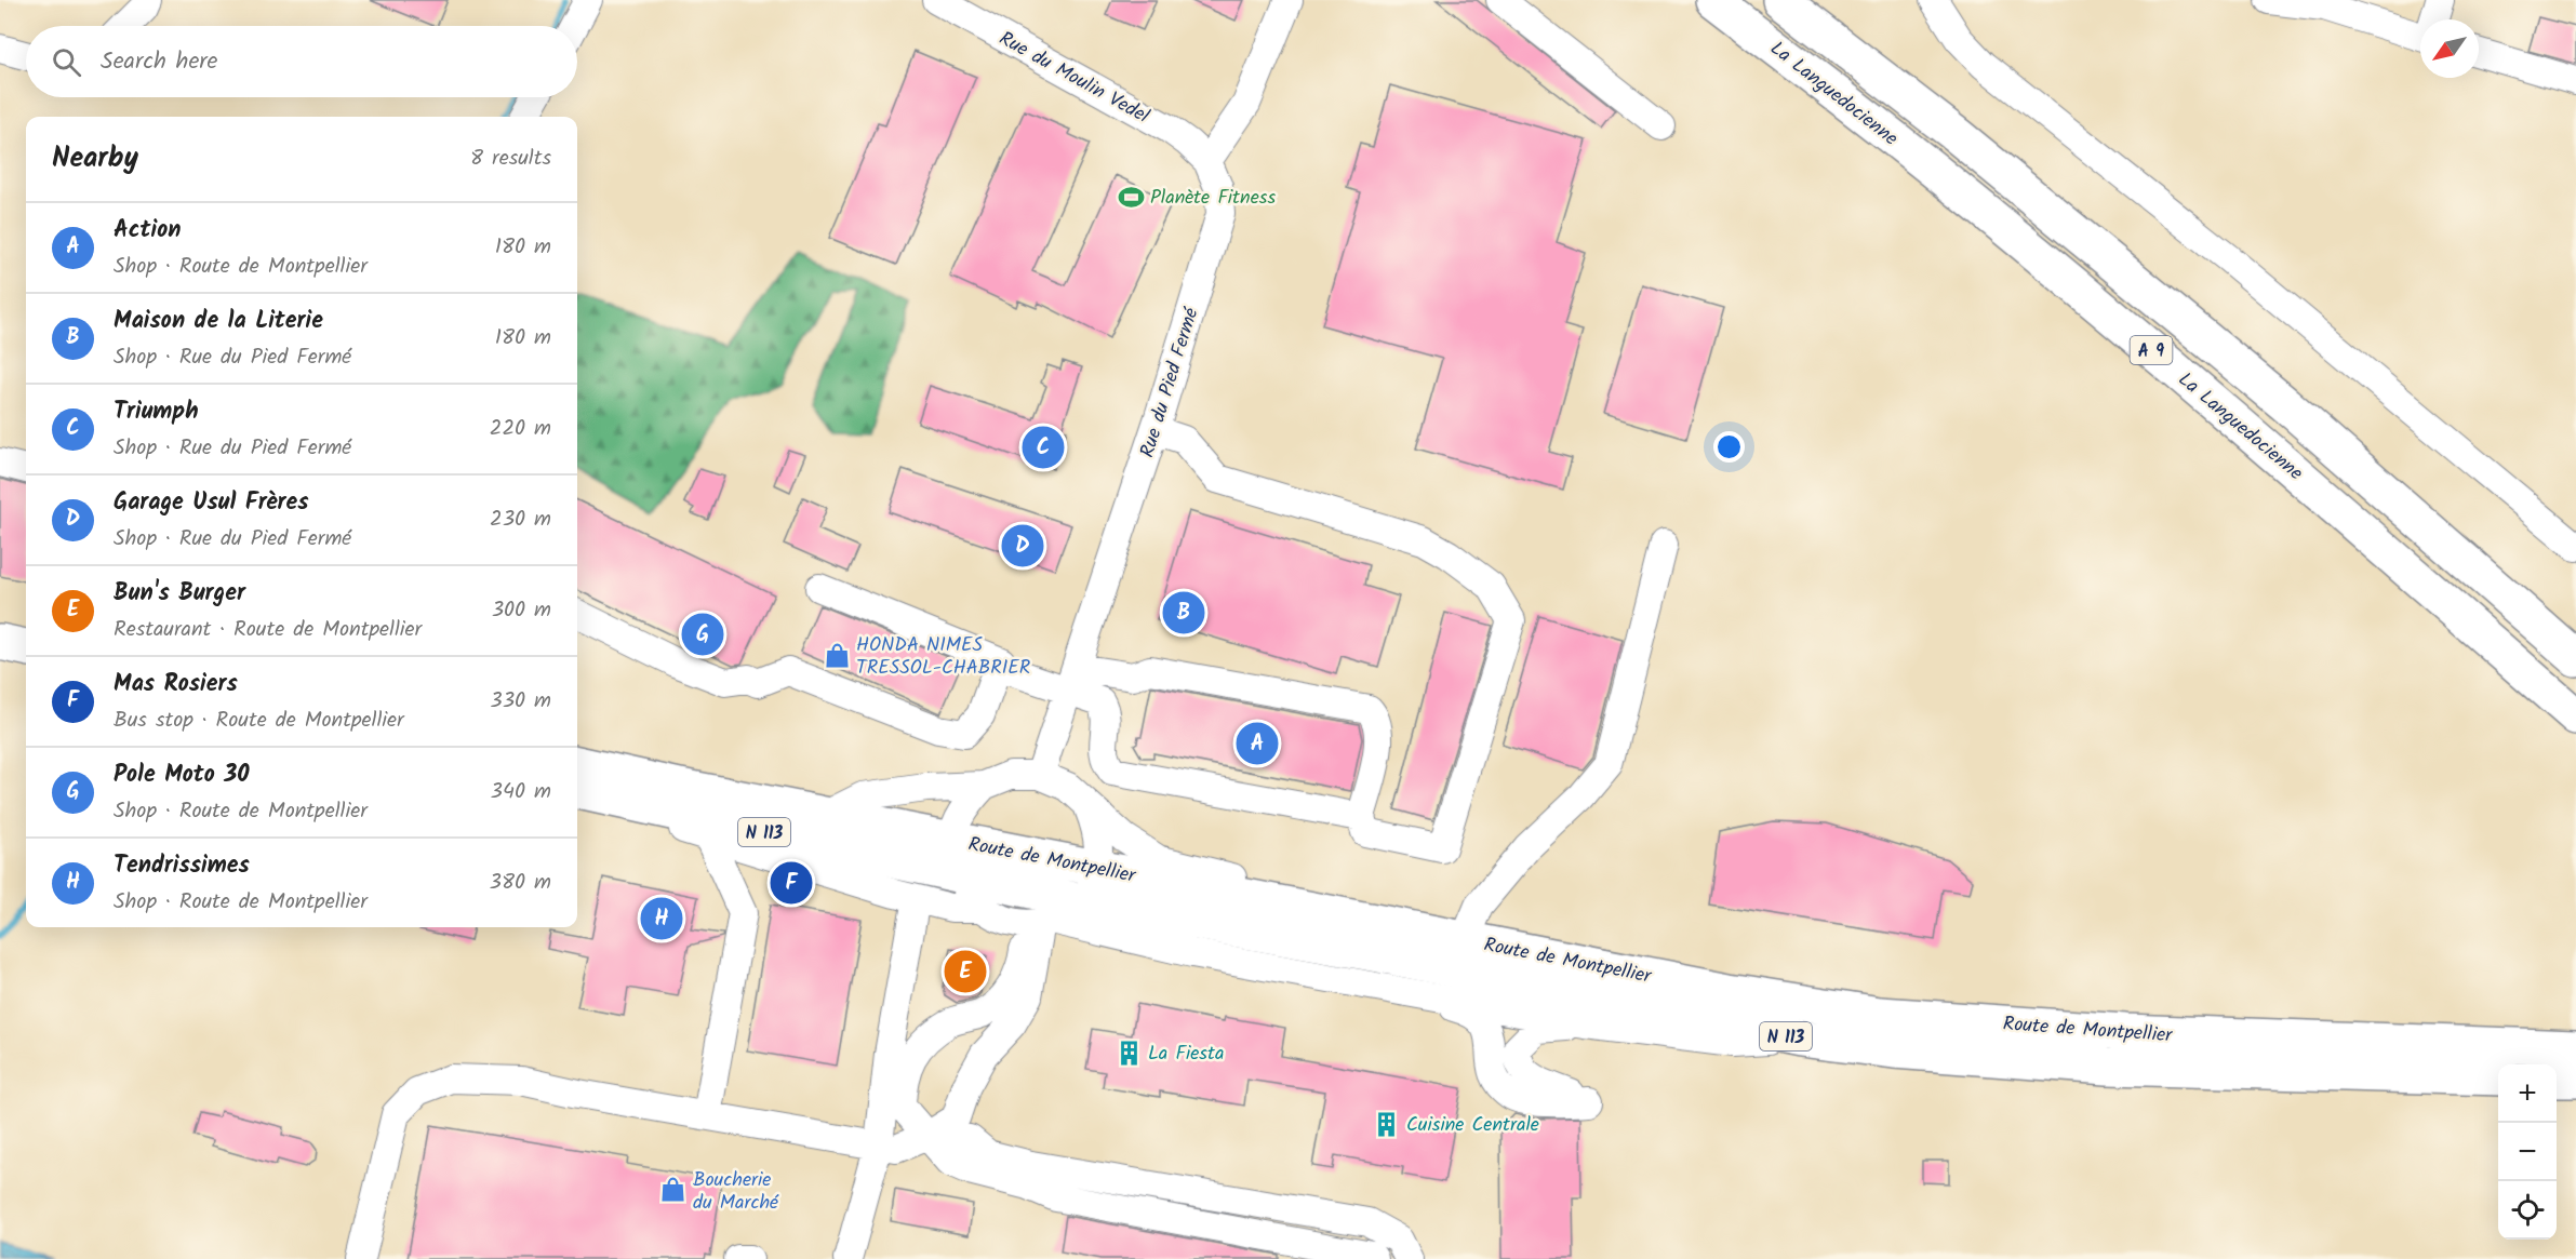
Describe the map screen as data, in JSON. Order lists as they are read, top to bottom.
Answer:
{
  "streets": {
    "main road": [
      "La Languedocienne",
      "A 9",
      "N 113",
      "Route de Montpellier"
    ],
    "street": ["Rue du Moulin Vedel", "Rue du Pied Fermé"]
  },
  "crossings": [
    ["Rue du Moulin Vedel", "Rue du Pied Fermé"]
  ],
  "places": {
    "sports": ["Planète Fitness"],
    "shop": ["HONDA NIMES TRESSOL-CHABRIER", "Boucherie du Marché"],
    "building": ["La Fiesta", "Cuisine Centrale"]
  },
  "north": "bottom left",
  "page": {
    "search": "Search here",
    "heading": ["Nearby", "8 results"],
    "list": [
      {
        "mark": "A",
        "name": "Action",
        "note": "Shop · Route de Montpellier",
        "value": "180 m"
      },
      {
        "mark": "B",
        "name": "Maison de la Literie",
        "note": "Shop · Rue du Pied Fermé",
        "value": "180 m"
      },
      {
        "mark": "C",
        "name": "Triumph",
        "note": "Shop · Rue du Pied Fermé",
        "value": "220 m"
      },
      {
        "mark": "D",
        "name": "Garage Usul Frères",
        "note": "Shop · Rue du Pied Fermé",
        "value": "230 m"
      },
      {
        "mark": "E",
        "name": "Bun's Burger",
        "note": "Restaurant · Route de Montpellier",
        "value": "300 m"
      },
      {
        "mark": "F",
        "name": "Mas Rosiers",
        "note": "Bus stop · Route de Montpellier",
        "value": "330 m"
      },
      {
        "mark": "G",
        "name": "Pole Moto 30",
        "note": "Shop · Route de Montpellier",
        "value": "340 m"
      },
      {
        "mark": "H",
        "name": "Tendrissimes",
        "note": "Shop · Route de Montpellier",
        "value": "380 m"
      }
    ],
    "pins": [
      "C",
      "D",
      "B",
      "G",
      "A",
      "F",
      "H",
      "E"
    ],
    "map_buttons": ["+", "−"]
  }
}
